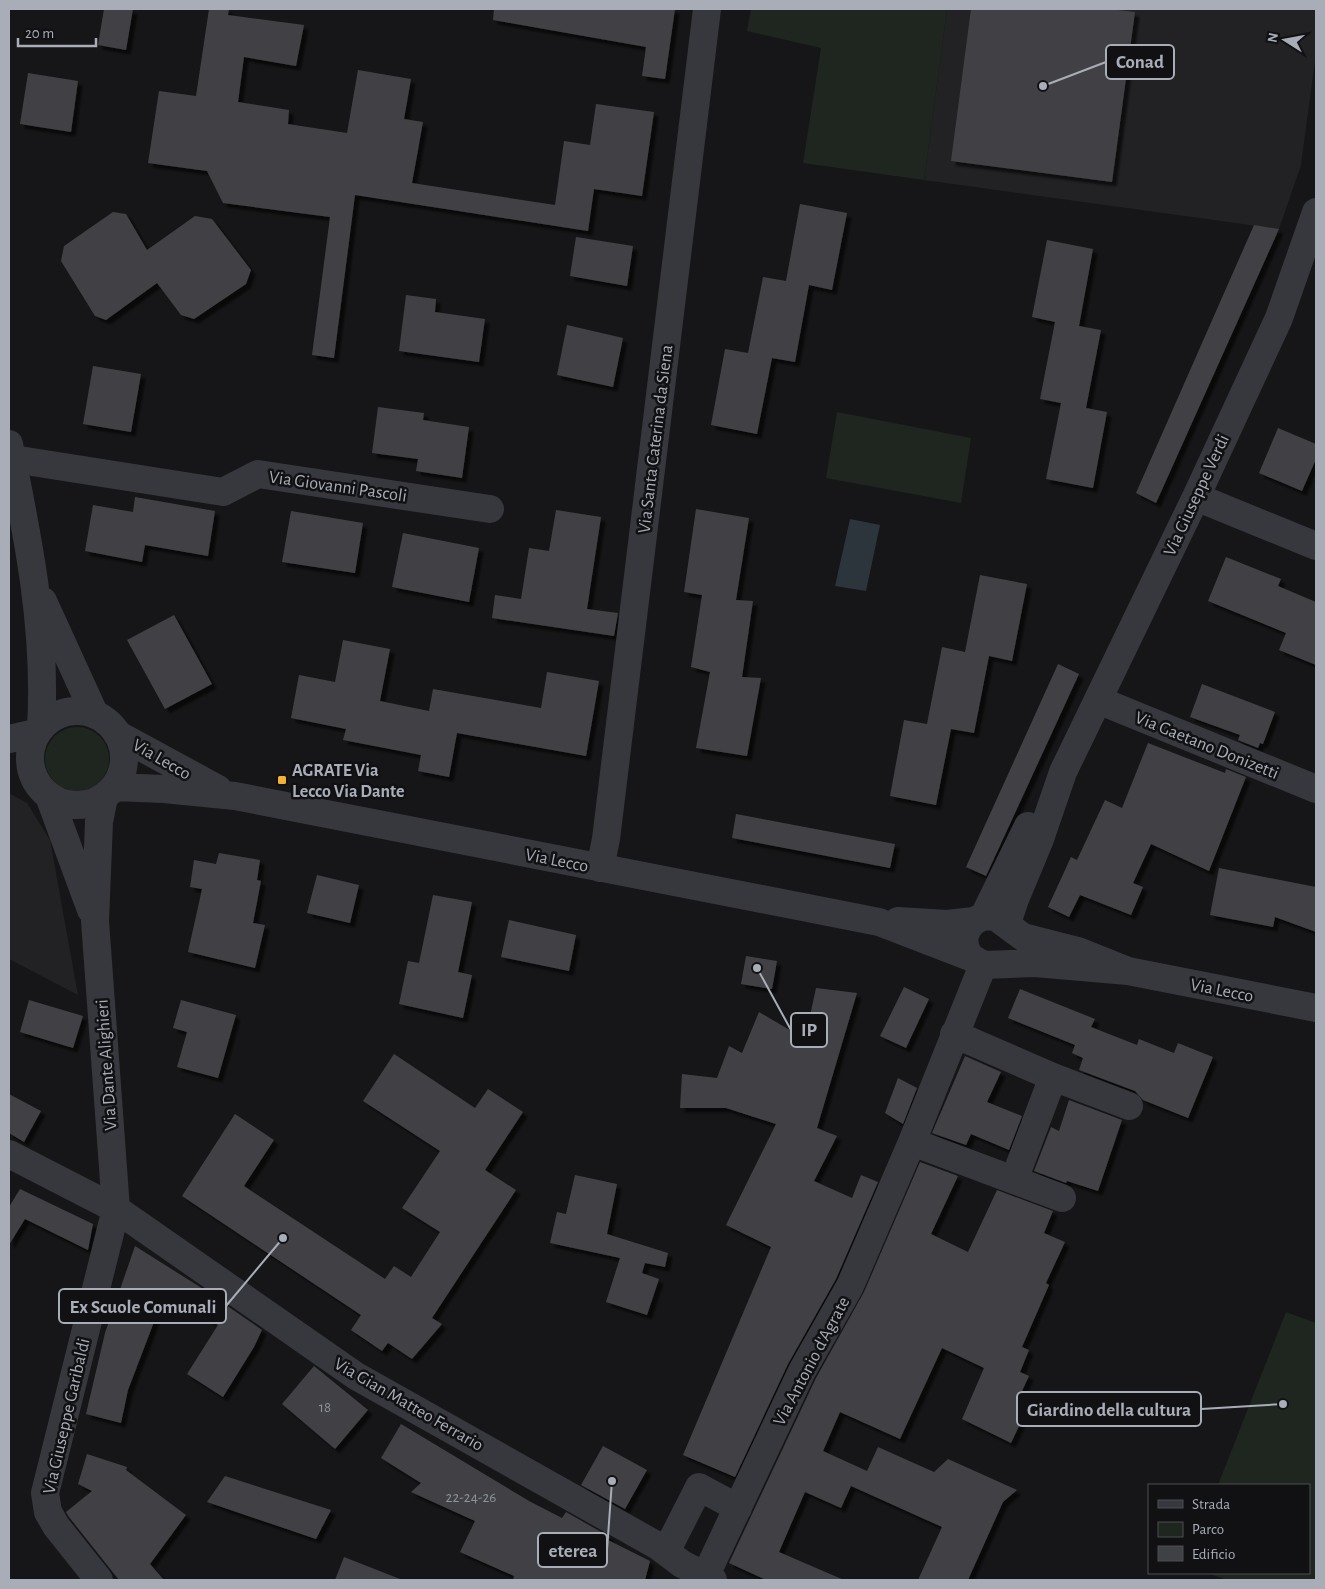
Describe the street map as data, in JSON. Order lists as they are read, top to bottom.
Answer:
{
  "streets": {
    "street": [
      "Via Santa Caterina da Siena",
      "Via Giovanni Pascoli",
      "Via Giuseppe Verdi",
      "Via Gaetano Donizetti",
      "Via Lecco",
      "Via Dante Alighieri",
      "Via Antonio d'Agrate",
      "Via Gian Matteo Ferrario",
      "Via Giuseppe Garibaldi"
    ]
  },
  "crossings": [
    ["Via Santa Caterina da Siena", "Via Lecco"],
    ["Via Giuseppe Verdi", "Via Gaetano Donizetti"],
    ["Via Giuseppe Verdi", "Via Lecco"],
    ["Via Giuseppe Verdi", "Via Antonio d'Agrate"],
    ["Via Lecco", "Via Dante Alighieri"],
    ["Via Lecco", "Via Antonio d'Agrate"],
    ["Via Dante Alighieri", "Via Gian Matteo Ferrario"],
    ["Via Dante Alighieri", "Via Giuseppe Garibaldi"],
    ["Via Antonio d'Agrate", "Via Gian Matteo Ferrario"],
    ["Via Gian Matteo Ferrario", "Via Giuseppe Garibaldi"]
  ],
  "places": {
    "other": [
      "Conad",
      "IP",
      "Ex Scuole Comunali",
      "Giardino della cultura",
      "eterea"
    ],
    "transit": ["AGRATE Via Lecco Via Dante"]
  },
  "house_numbers": ["18", "22-24-26"],
  "legend": ["Strada", "Parco", "Edificio"],
  "scale_bar": "20 m",
  "north": "left"
}
